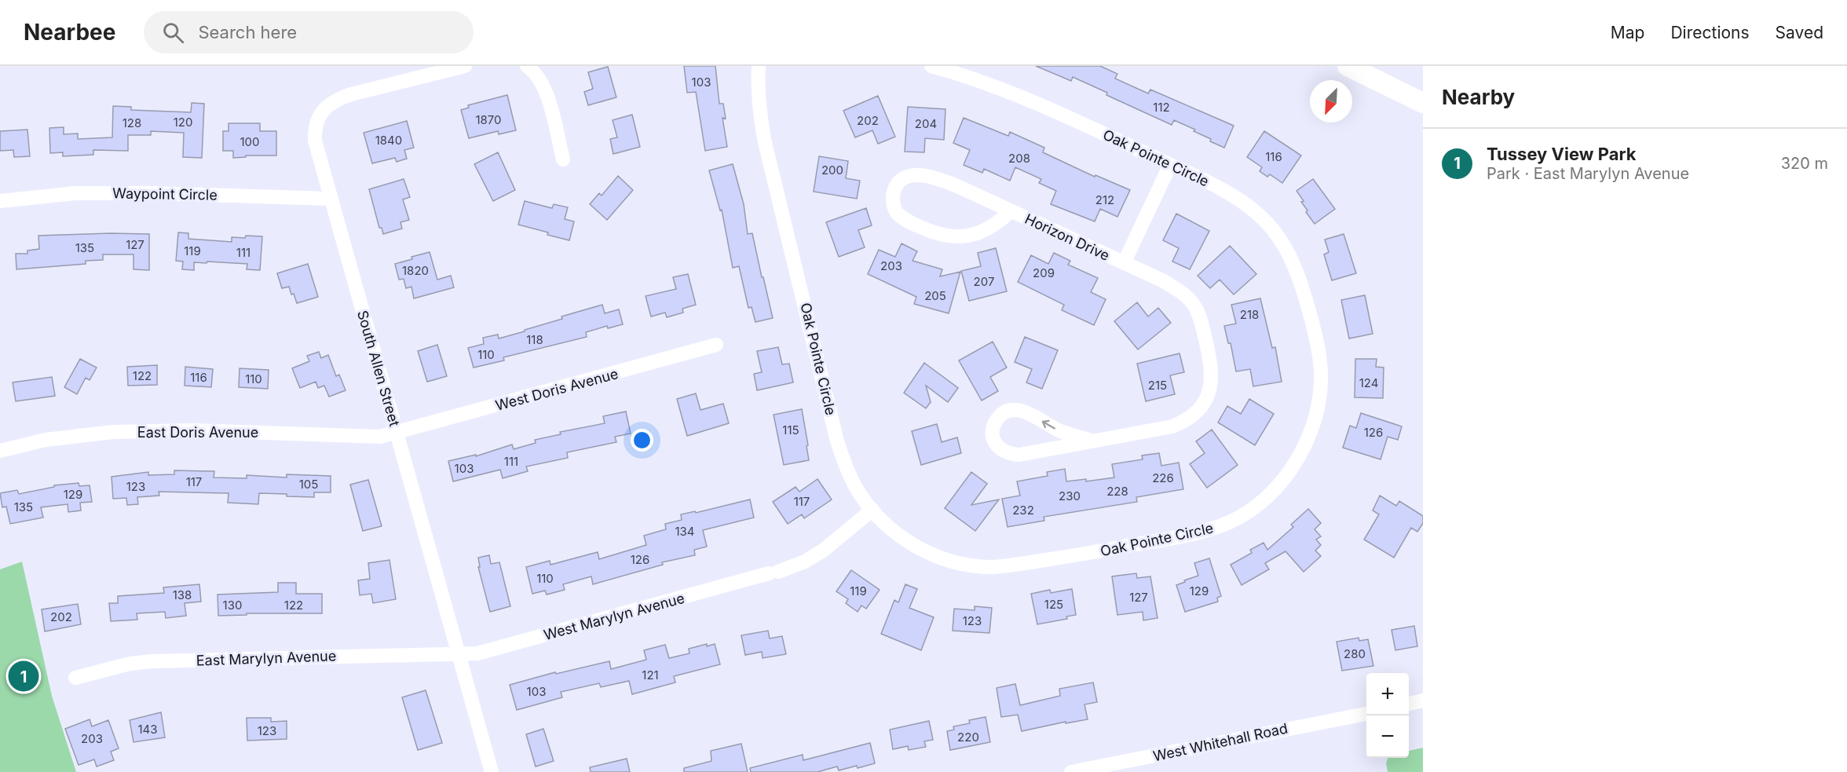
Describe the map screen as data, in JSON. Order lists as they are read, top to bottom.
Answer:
{
  "streets": {
    "street": [
      "Oak Pointe Circle",
      "Waypoint Circle",
      "Horizon Drive",
      "South Allen Street",
      "West Doris Avenue",
      "East Doris Avenue",
      "West Marylyn Avenue",
      "East Marylyn Avenue",
      "West Whitehall Road"
    ]
  },
  "crossings": [
    ["Oak Pointe Circle", "Horizon Drive"],
    ["Oak Pointe Circle", "West Marylyn Avenue"],
    ["Waypoint Circle", "South Allen Street"],
    ["South Allen Street", "West Doris Avenue"],
    ["South Allen Street", "East Doris Avenue"],
    ["South Allen Street", "West Marylyn Avenue"],
    ["South Allen Street", "East Marylyn Avenue"],
    ["West Doris Avenue", "East Doris Avenue"],
    ["West Marylyn Avenue", "East Marylyn Avenue"]
  ],
  "house_numbers": [
    "103",
    "112",
    "1870",
    "202",
    "120",
    "128",
    "204",
    "1840",
    "100",
    "116",
    "208",
    "200",
    "212",
    "127",
    "135",
    "119",
    "111",
    "203",
    "1820",
    "209",
    "207",
    "205",
    "218",
    "118",
    "110",
    "122",
    "116",
    "110",
    "124",
    "215",
    "115",
    "126",
    "111",
    "103",
    "226",
    "117",
    "105",
    "123",
    "228",
    "129",
    "230",
    "117",
    "135",
    "232",
    "134",
    "126",
    "110",
    "119",
    "129",
    "138",
    "127",
    "125",
    "130",
    "122",
    "202",
    "123",
    "280",
    "121",
    "103",
    "143",
    "123",
    "220",
    "203"
  ],
  "north": "bottom left",
  "page": {
    "header": "Nearbee",
    "search": "Search here",
    "nav": ["Map", "Directions", "Saved"],
    "heading": "Nearby",
    "list": [
      {
        "mark": "1",
        "name": "Tussey View Park",
        "note": "Park · East Marylyn Avenue",
        "value": "320 m"
      }
    ],
    "pins": "1",
    "map_buttons": ["+", "−"]
  }
}
